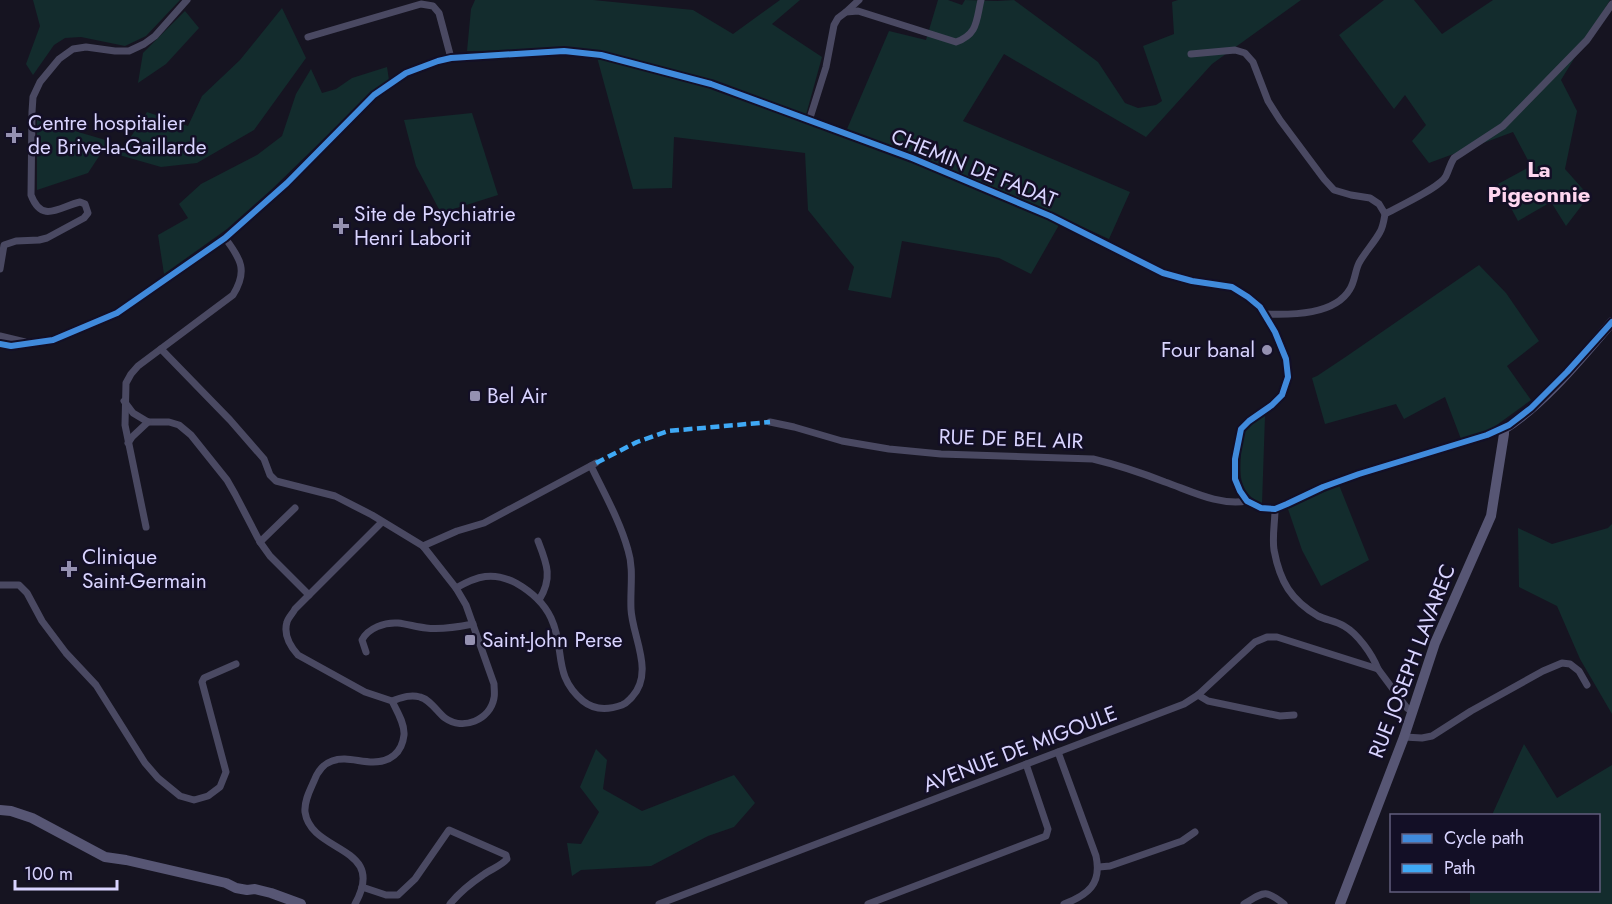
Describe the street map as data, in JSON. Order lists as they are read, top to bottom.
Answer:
{
  "streets": {
    "street": [
      "CHEMIN DE FADAT",
      "RUE DE BEL AIR",
      "RUE JOSEPH LAVAREC",
      "AVENUE DE MIGOULE"
    ]
  },
  "crossings": [
    ["CHEMIN DE FADAT", "RUE DE BEL AIR"]
  ],
  "districts": ["La Pigeonnie"],
  "places": {
    "health": ["Centre hospitalier de Brive-la-Gaillarde", "Site de Psychiatrie Henri Laborit", "Clinique Saint-Germain"],
    "other": ["Four banal"],
    "transit": ["Bel Air", "Saint-John Perse"]
  },
  "legend": ["Cycle path", "Path"],
  "scale_bar": "100 m"
}
